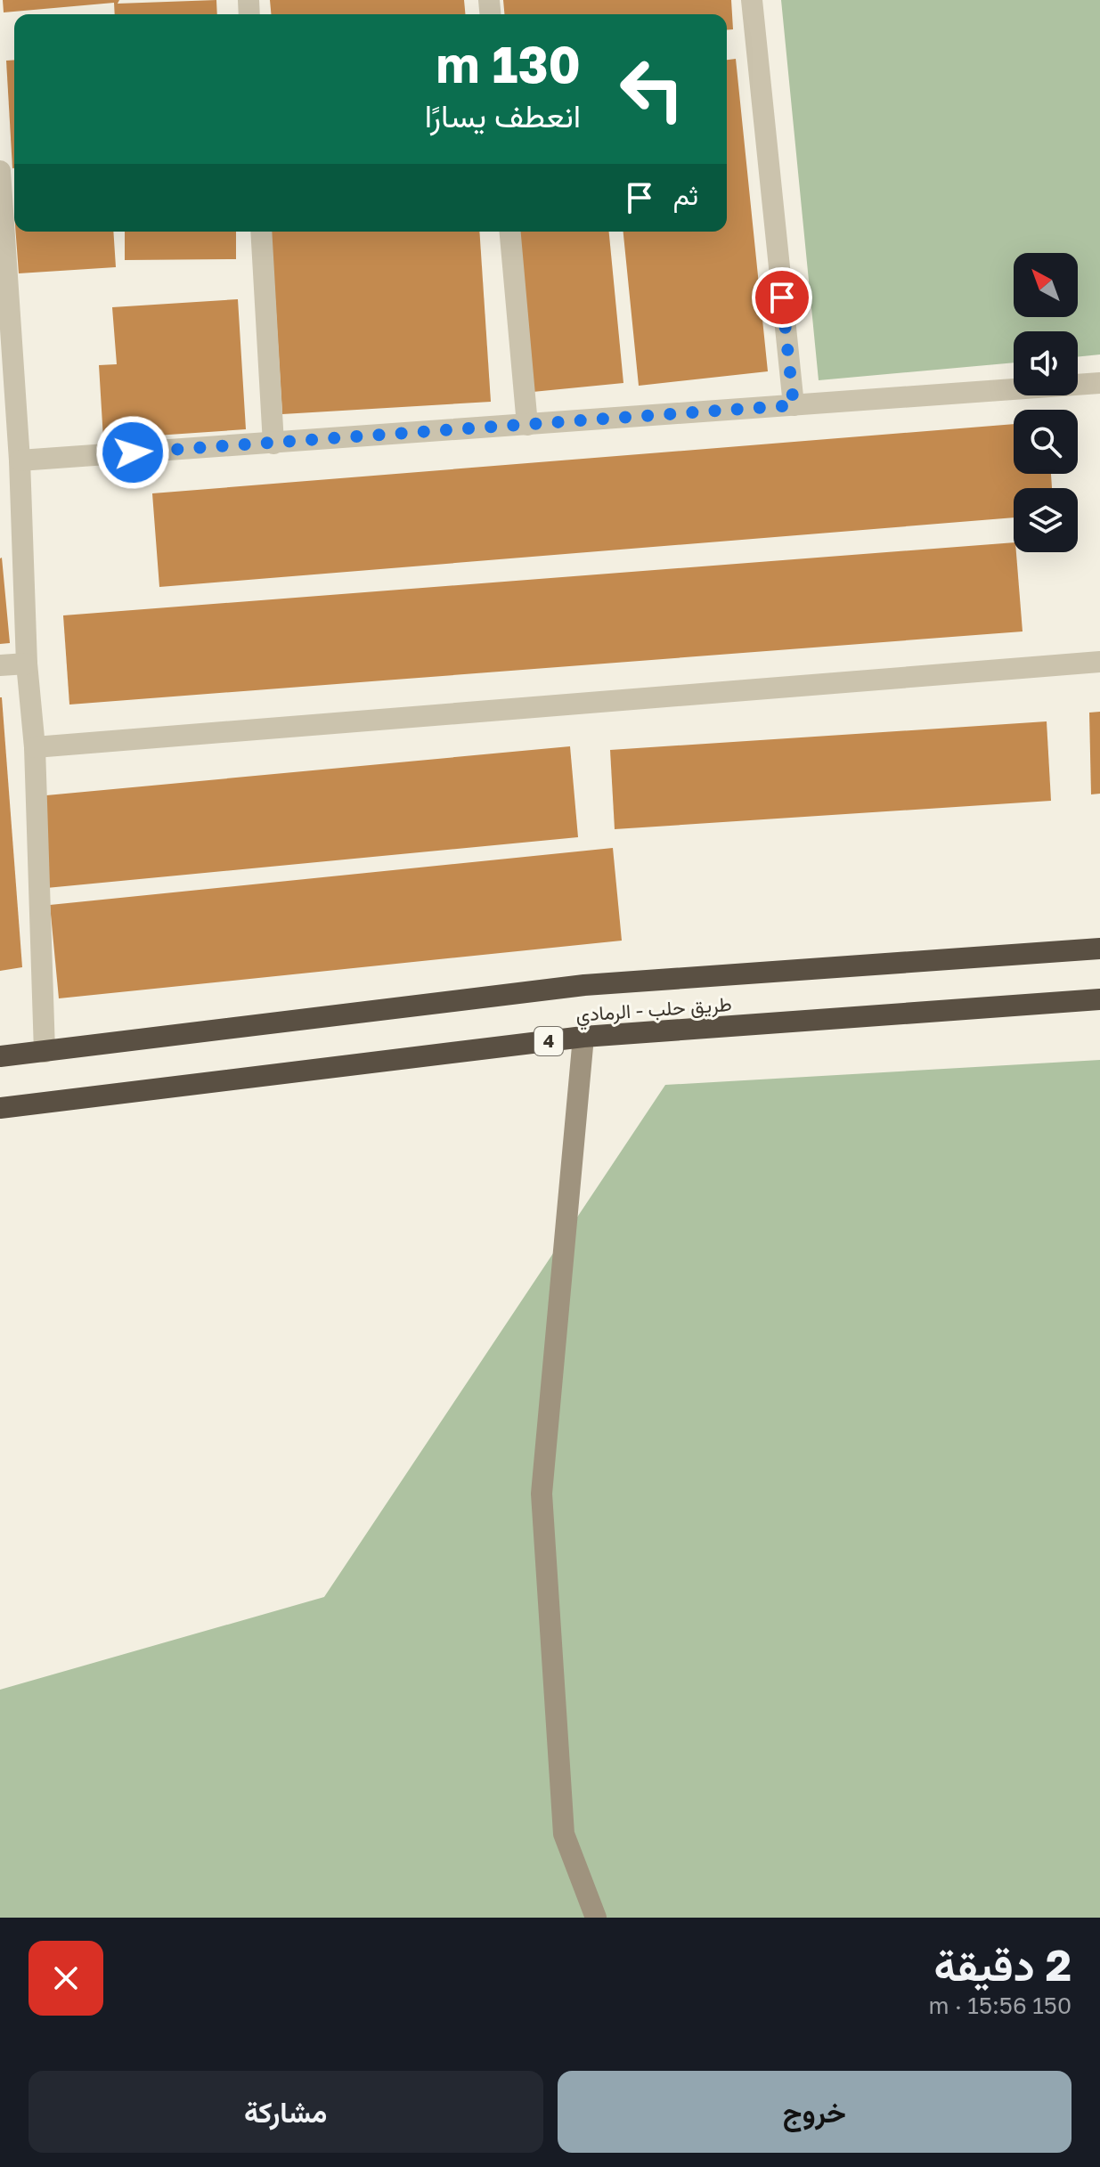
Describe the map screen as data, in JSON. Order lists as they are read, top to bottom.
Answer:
{
  "streets": {
    "highway": ["طريق حلب - الرمادي", "4"]
  },
  "north": "top left",
  "page": {
    "turn": ["130 m", "انعطف يسارًا"],
    "then": "ثم",
    "heading": ["2 دقيقة", "150 m · 15:56"],
    "buttons": ["خروج", "مشاركة"]
  }
}
